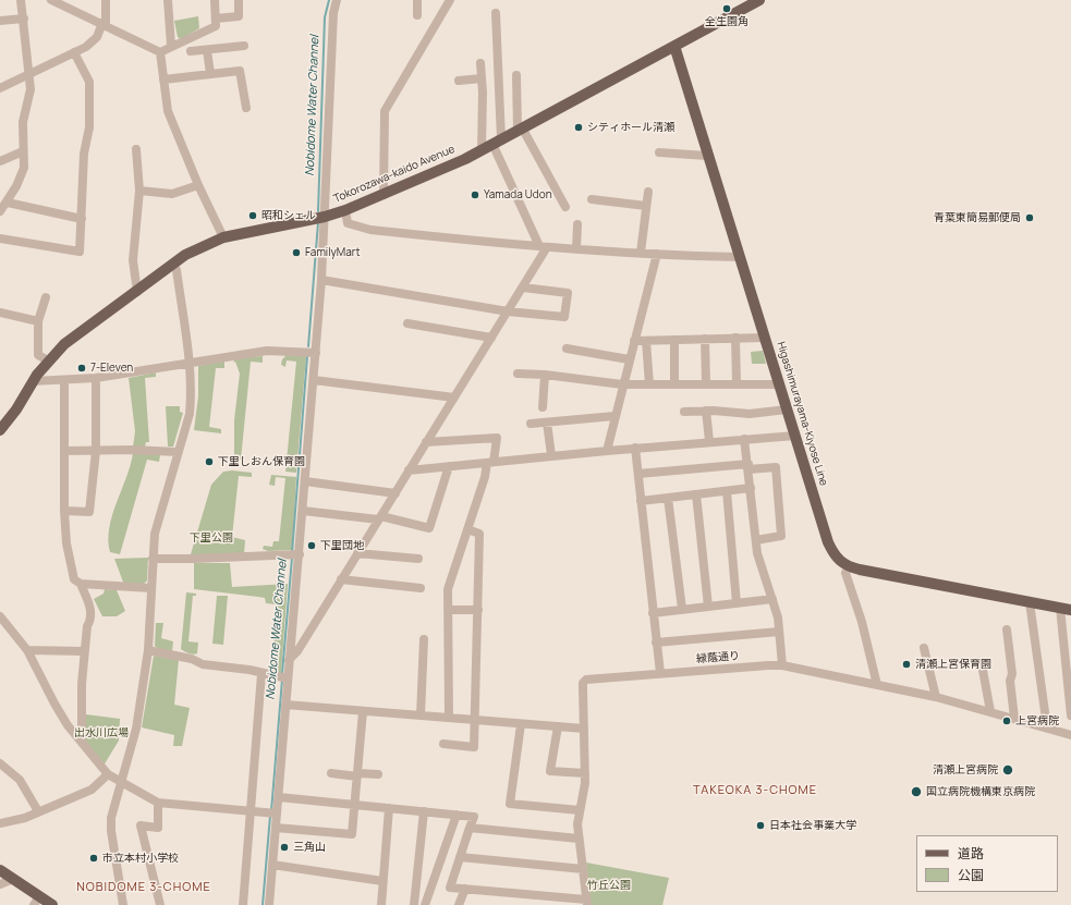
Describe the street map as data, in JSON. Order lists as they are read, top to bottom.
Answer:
{
  "streets": {
    "main road": ["Tokorozawa-kaido Avenue", "Higashimurayama-Kiyose Line"],
    "street": ["緑蔭通り"]
  },
  "crossings": [
    ["Tokorozawa-kaido Avenue", "Higashimurayama-Kiyose Line"]
  ],
  "districts": ["TAKEOKA 3-CHOME", "NOBIDOME 3-CHOME"],
  "water": ["Nobidome Water Channel"],
  "parks": ["下里公園", "出水川広場", "竹丘公園"],
  "places": [
    "全生園角",
    "シティホール清瀬",
    "Yamada Udon",
    "昭和シェル",
    "青葉東簡易郵便局",
    "FamilyMart",
    "7-Eleven",
    "下里しおん保育園",
    "下里団地",
    "清瀬上宮保育園",
    "上宮病院",
    "清瀬上宮病院",
    "国立病院機構東京病院",
    "日本社会事業大学",
    "三角山",
    "市立本村小学校"
  ],
  "legend": ["道路", "公園"]
}
